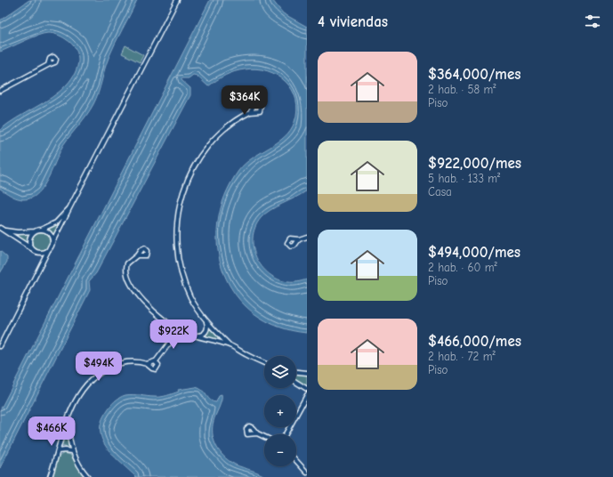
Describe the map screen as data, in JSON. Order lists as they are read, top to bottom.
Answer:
{
  "page": {
    "heading": "4 viviendas",
    "list": [
      {
        "name": "$364,000/mes",
        "note": "2 hab. · 58 m² · Piso"
      },
      {
        "name": "$922,000/mes",
        "note": "5 hab. · 133 m² · Casa"
      },
      {
        "name": "$494,000/mes",
        "note": "2 hab. · 60 m² · Piso"
      },
      {
        "name": "$466,000/mes",
        "note": "2 hab. · 72 m² · Piso"
      }
    ],
    "price": [
      "$364K",
      "$922K",
      "$494K",
      "$466K"
    ],
    "map_buttons": ["+", "−"]
  }
}
